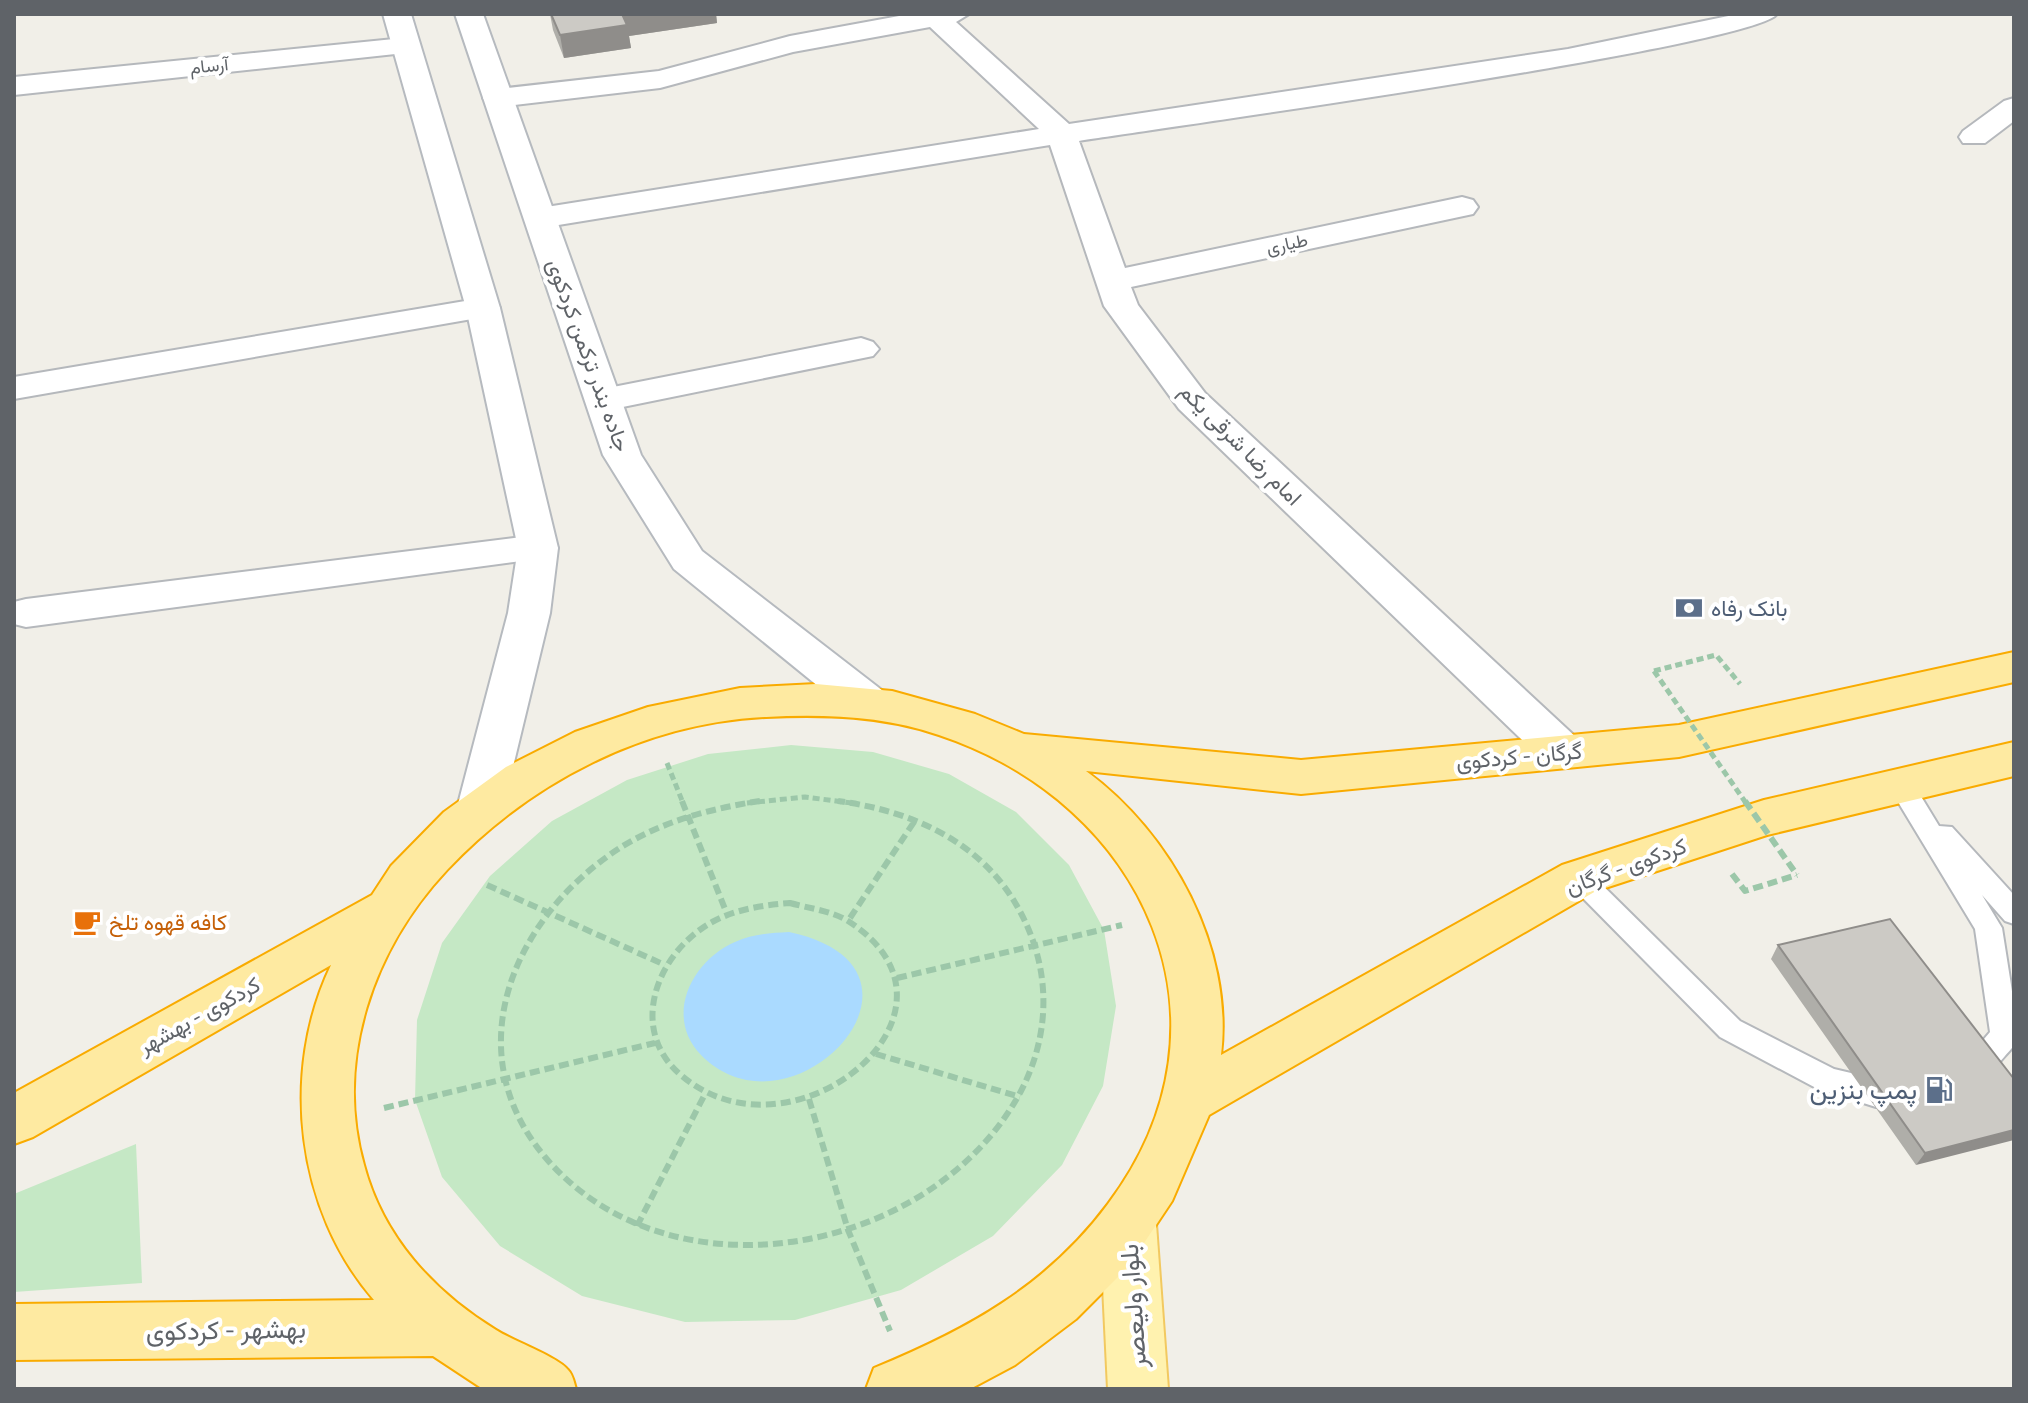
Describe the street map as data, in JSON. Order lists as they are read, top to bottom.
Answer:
{
  "streets": {
    "highway": [
      "گرگان - کردکوی",
      "کردکوی - گرگان",
      "کردکوی - بهشهر",
      "بهشهر - کردکوی"
    ],
    "main road": ["بلوار ولیعصر"],
    "street": [
      "آرسام",
      "طیاری",
      "جاده بندر ترکمن کردکوی",
      "امام رضا شرقی یکم"
    ]
  },
  "crossings": [
    ["طیاری", "امام رضا شرقی یکم"],
    ["امام رضا شرقی یکم", "گرگان - کردکوی"]
  ],
  "places": {
    "bank": ["بانک رفاه"],
    "cafe": ["کافه قهوه تلخ"],
    "fuel station": ["پمپ بنزین"]
  }
}
